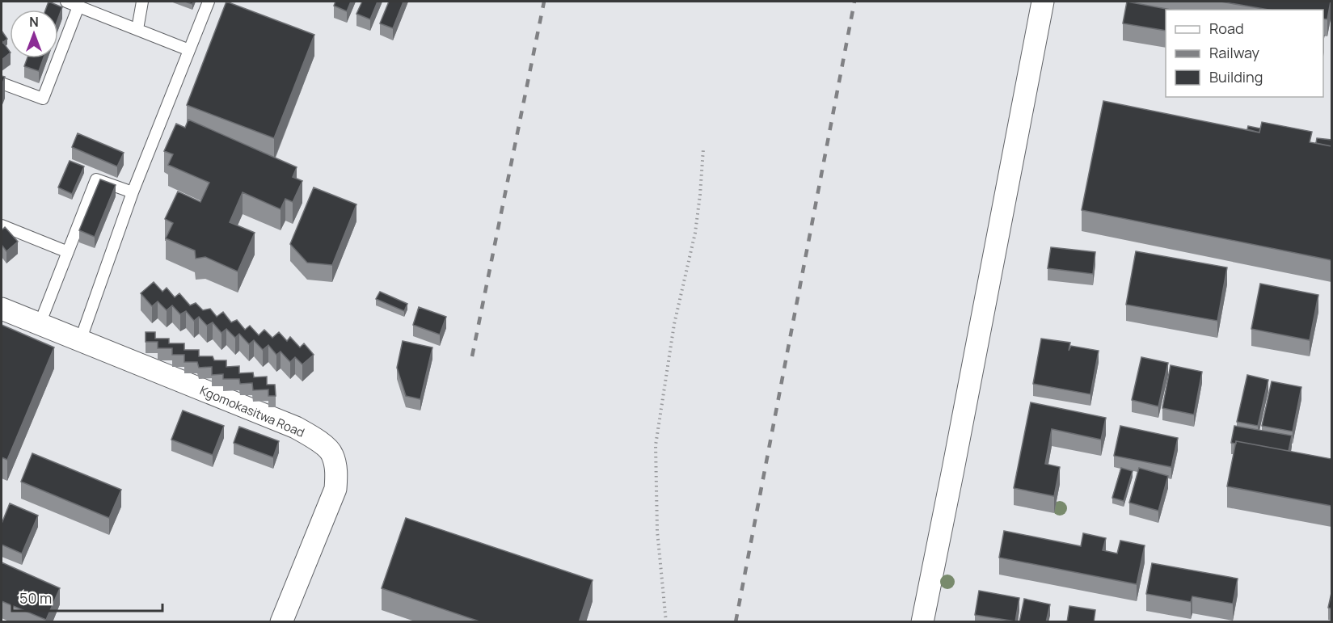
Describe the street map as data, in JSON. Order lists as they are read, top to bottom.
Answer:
{
  "streets": {
    "street": ["Kgomokasitwa Road"]
  },
  "legend": ["Road", "Railway", "Building"],
  "scale_bar": "50 m",
  "north": "top"
}
